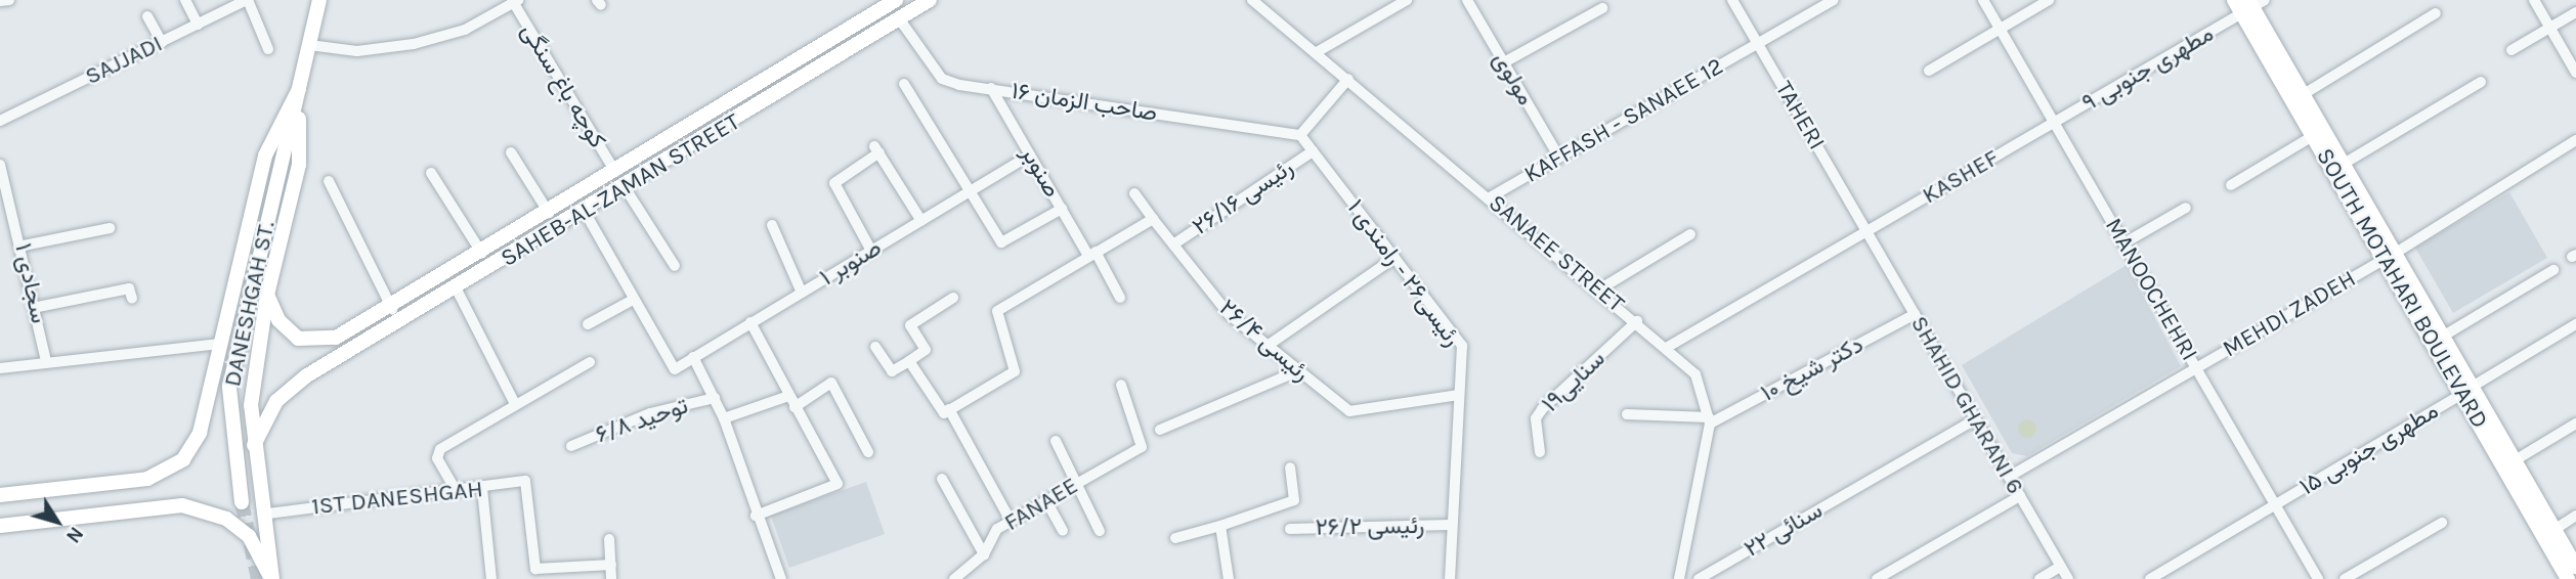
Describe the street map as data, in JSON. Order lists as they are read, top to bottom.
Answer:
{
  "streets": {
    "main road": ["SAHEB-AL-ZAMAN STREET", "SOUTH MOTAHARI BOULEVARD", "DANESHGAH ST."],
    "street": [
      "SAJJADI",
      "مطهری جنوبی ۹",
      "مولوی",
      "کوچه باغ سنگی",
      "صاحب الزمان ۱۶",
      "TAHERI",
      "KAFFASH - SANAEE 12",
      "صنوبر",
      "KASHEF",
      "رئیسی ۲۶/۱۶",
      "SANAEE STREET",
      "صنوبر ۱",
      "رئیسی۲۶ - رامندی ۱",
      "سجادی ۱",
      "MANOOCHEHRI",
      "MEHDI ZADEH",
      "رئیسی ۲۶/۴",
      "دکتر شیخ ۱۰",
      "سنایی۱۹",
      "SHAHID GHARANI 6",
      "توحید ۶/۸",
      "مطهری جنوبی ۱۵",
      "1ST DANESHGAH",
      "FANAEE",
      "رئیسی ۲۶/۲",
      "سنائی ۲۲"
    ]
  },
  "crossings": [
    ["مطهری جنوبی ۹", "KASHEF"],
    ["مطهری جنوبی ۹", "SOUTH MOTAHARI BOULEVARD"],
    ["مطهری جنوبی ۹", "MANOOCHEHRI"],
    ["مولوی", "KAFFASH - SANAEE 12"],
    ["صاحب الزمان ۱۶", "صنوبر"],
    ["صاحب الزمان ۱۶", "SAHEB-AL-ZAMAN STREET"],
    ["صاحب الزمان ۱۶", "رئیسی۲۶ - رامندی ۱"],
    ["TAHERI", "KAFFASH - SANAEE 12"],
    ["TAHERI", "KASHEF"],
    ["TAHERI", "SHAHID GHARANI 6"],
    ["KAFFASH - SANAEE 12", "SANAEE STREET"],
    ["صنوبر", "صنوبر ۱"],
    ["KASHEF", "SANAEE STREET"],
    ["KASHEF", "MANOOCHEHRI"],
    ["KASHEF", "SHAHID GHARANI 6"],
    ["رئیسی ۲۶/۱۶", "رئیسی۲۶ - رامندی ۱"],
    ["رئیسی ۲۶/۱۶", "رئیسی ۲۶/۴"],
    ["SANAEE STREET", "دکتر شیخ ۱۰"],
    ["SANAEE STREET", "سنایی۱۹"],
    ["رئیسی۲۶ - رامندی ۱", "رئیسی ۲۶/۴"],
    ["رئیسی۲۶ - رامندی ۱", "رئیسی ۲۶/۲"],
    ["SOUTH MOTAHARI BOULEVARD", "MEHDI ZADEH"],
    ["SOUTH MOTAHARI BOULEVARD", "مطهری جنوبی ۱۵"],
    ["MANOOCHEHRI", "MEHDI ZADEH"],
    ["MANOOCHEHRI", "مطهری جنوبی ۱۵"],
    ["MEHDI ZADEH", "SHAHID GHARANI 6"],
    ["دکتر شیخ ۱۰", "SHAHID GHARANI 6"],
    ["SHAHID GHARANI 6", "سنائی ۲۲"]
  ],
  "north": "bottom right"
}
